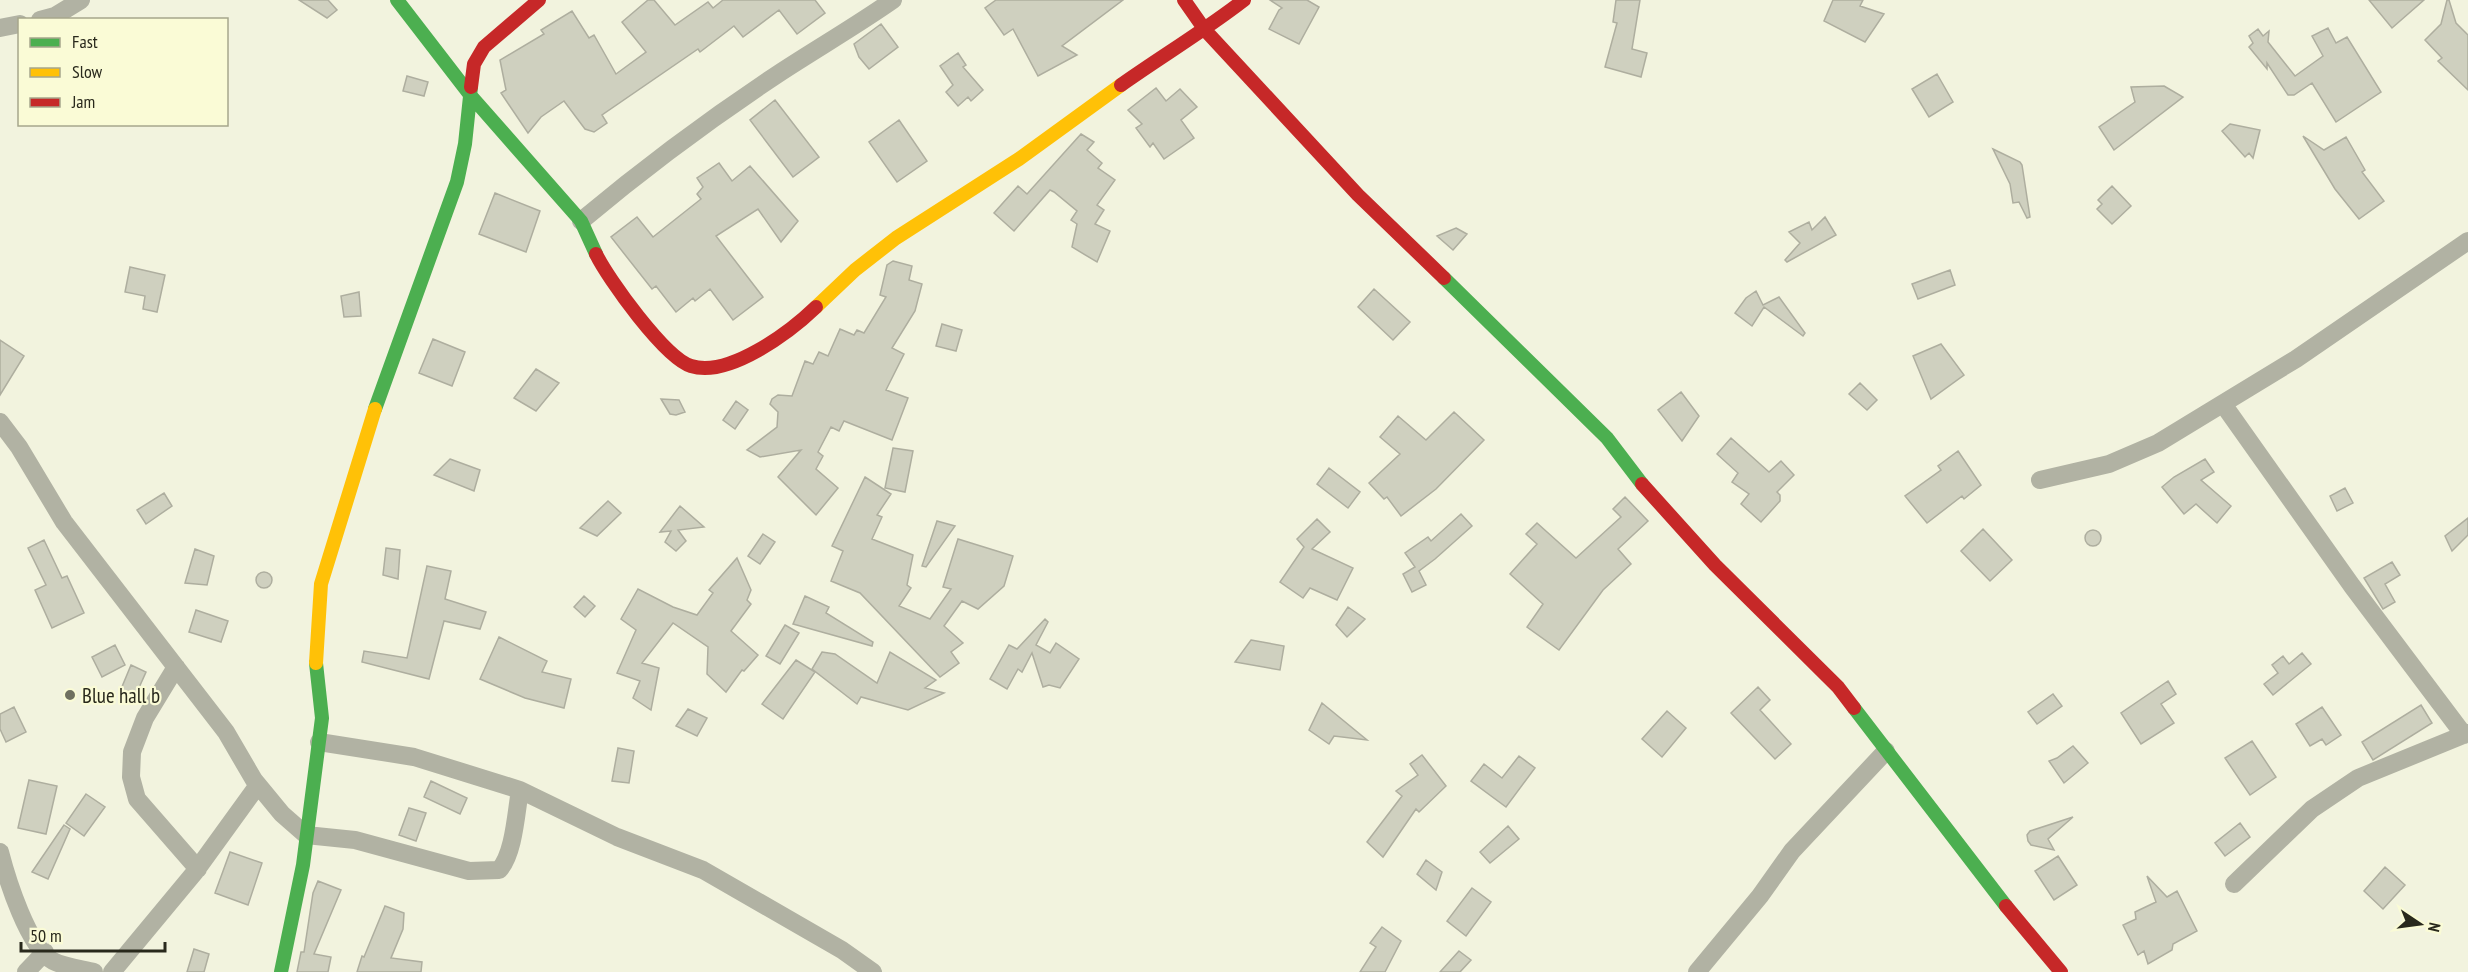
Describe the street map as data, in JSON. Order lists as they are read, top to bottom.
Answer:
{
  "places": ["Blue hall b"],
  "legend": ["Fast", "Slow", "Jam"],
  "scale_bar": "50 m",
  "north": "right"
}
